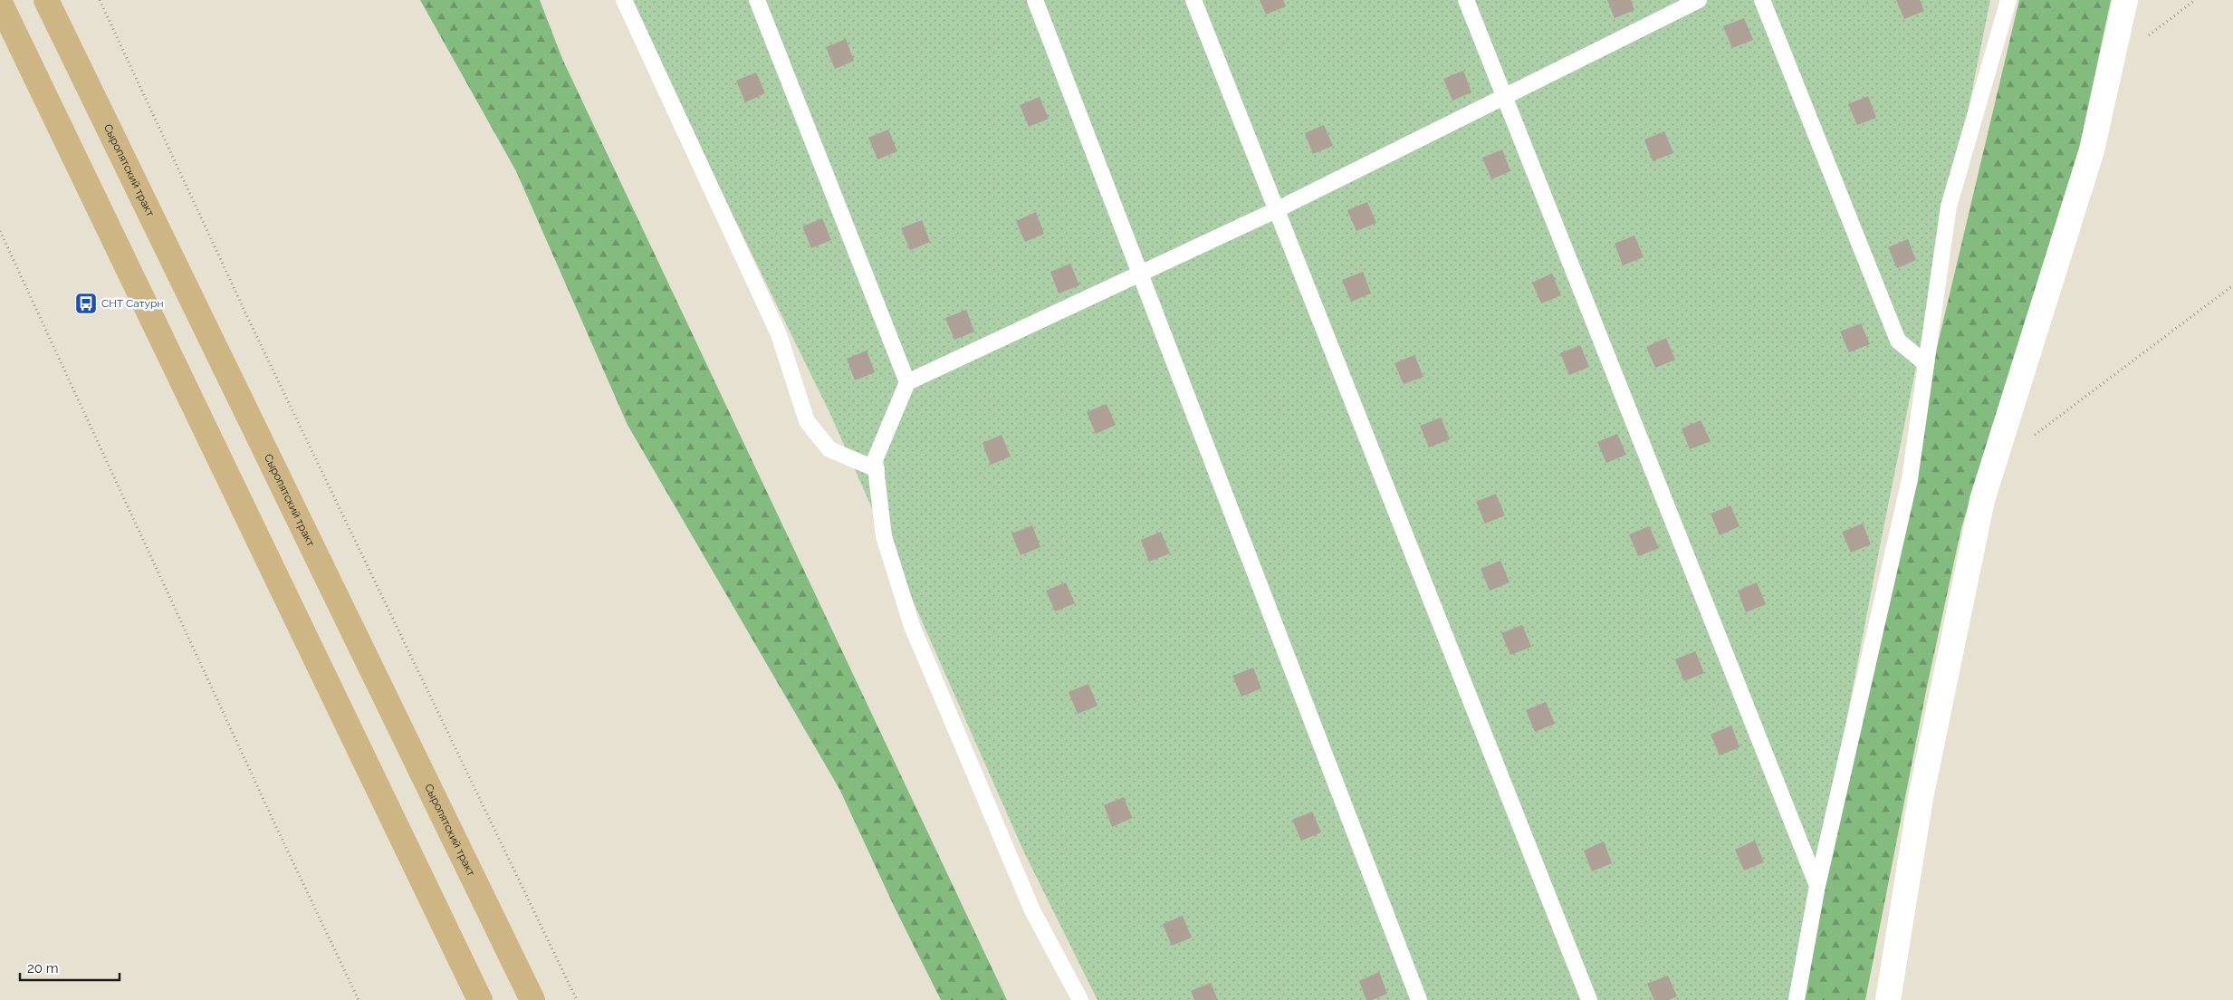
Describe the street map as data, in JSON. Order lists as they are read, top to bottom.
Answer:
{
  "streets": {
    "main road": ["Сыропятский тракт"]
  },
  "places": {
    "bus stop": ["СНТ Сатурн"]
  },
  "scale_bar": "20 m"
}
